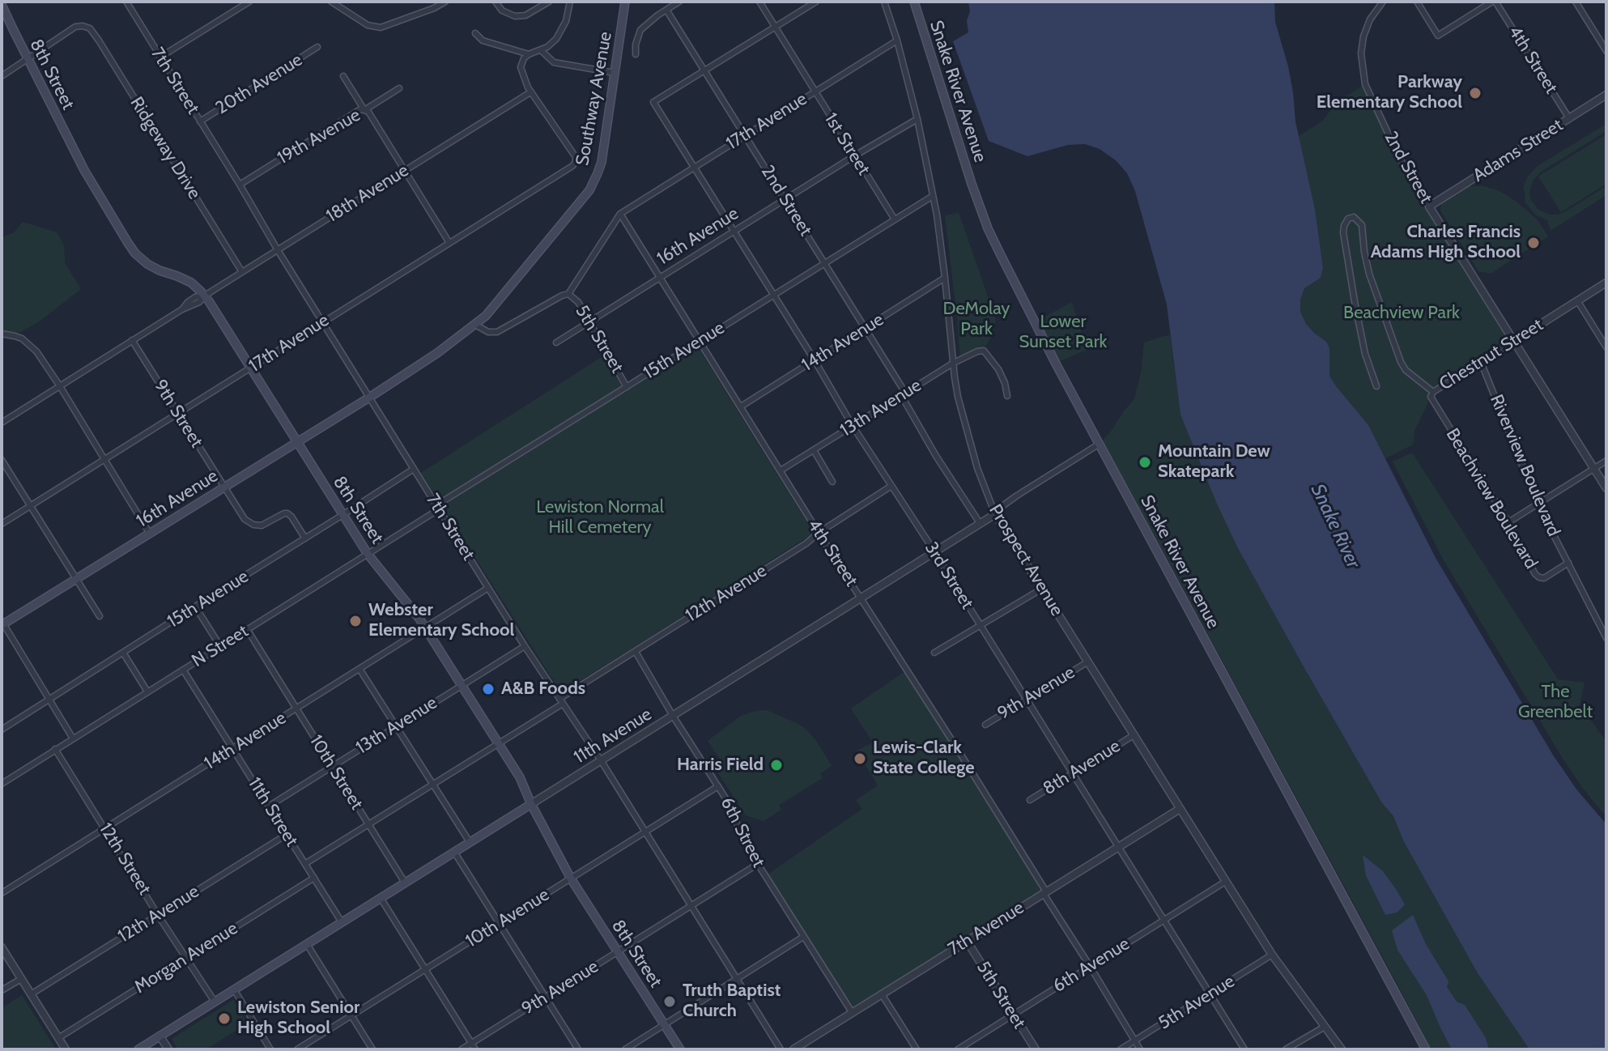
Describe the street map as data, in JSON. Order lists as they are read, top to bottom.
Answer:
{
  "streets": {
    "main road": [
      "8th Street",
      "Snake River Avenue",
      "Southway Avenue",
      "16th Avenue",
      "11th Avenue"
    ],
    "street": [
      "4th Street",
      "7th Street",
      "20th Avenue",
      "17th Avenue",
      "19th Avenue",
      "1st Street",
      "Ridgeway Drive",
      "Adams Street",
      "2nd Street",
      "18th Avenue",
      "5th Street",
      "14th Avenue",
      "15th Avenue",
      "Chestnut Street",
      "13th Avenue",
      "9th Street",
      "Riverview Boulevard",
      "Beachview Boulevard",
      "Prospect Avenue",
      "3rd Street",
      "12th Avenue",
      "N Street",
      "9th Avenue",
      "8th Avenue",
      "10th Street",
      "11th Street",
      "6th Street",
      "12th Street",
      "10th Avenue",
      "7th Avenue",
      "Morgan Avenue",
      "6th Avenue",
      "5th Avenue"
    ]
  },
  "crossings": [
    ["4th Street", "17th Avenue"],
    ["4th Street", "Adams Street"],
    ["4th Street", "16th Avenue"],
    ["4th Street", "14th Avenue"],
    ["4th Street", "15th Avenue"],
    ["4th Street", "13th Avenue"],
    ["4th Street", "12th Avenue"],
    ["4th Street", "11th Avenue"],
    ["4th Street", "7th Avenue"],
    ["4th Street", "6th Avenue"],
    ["4th Street", "5th Avenue"],
    ["8th Street", "17th Avenue"],
    ["8th Street", "Ridgeway Drive"],
    ["8th Street", "18th Avenue"],
    ["8th Street", "16th Avenue"],
    ["8th Street", "14th Avenue"],
    ["8th Street", "15th Avenue"],
    ["8th Street", "13th Avenue"],
    ["8th Street", "12th Avenue"],
    ["8th Street", "N Street"],
    ["8th Street", "9th Avenue"],
    ["8th Street", "11th Avenue"],
    ["8th Street", "10th Avenue"],
    ["7th Street", "20th Avenue"],
    ["7th Street", "Southway Avenue"],
    ["7th Street", "17th Avenue"],
    ["7th Street", "19th Avenue"],
    ["7th Street", "18th Avenue"],
    ["7th Street", "16th Avenue"],
    ["7th Street", "14th Avenue"],
    ["7th Street", "15th Avenue"],
    ["7th Street", "13th Avenue"],
    ["7th Street", "12th Avenue"],
    ["7th Street", "N Street"],
    ["7th Street", "9th Avenue"],
    ["7th Street", "11th Avenue"],
    ["7th Street", "10th Avenue"],
    ["Snake River Avenue", "11th Avenue"],
    ["Southway Avenue", "16th Avenue"],
    ["17th Avenue", "1st Street"],
    ["17th Avenue", "2nd Street"],
    ["17th Avenue", "18th Avenue"],
    ["17th Avenue", "5th Street"],
    ["17th Avenue", "9th Street"],
    ["17th Avenue", "Prospect Avenue"],
    ["17th Avenue", "3rd Street"],
    ["1st Street", "16th Avenue"],
    ["1st Street", "15th Avenue"],
    ["Ridgeway Drive", "18th Avenue"],
    ["Adams Street", "2nd Street"],
    ["2nd Street", "16th Avenue"],
    ["2nd Street", "14th Avenue"],
    ["2nd Street", "15th Avenue"],
    ["2nd Street", "Chestnut Street"],
    ["2nd Street", "13th Avenue"],
    ["2nd Street", "3rd Street"],
    ["2nd Street", "11th Avenue"],
    ["18th Avenue", "9th Street"],
    ["16th Avenue", "5th Street"],
    ["16th Avenue", "9th Street"],
    ["16th Avenue", "Prospect Avenue"],
    ["16th Avenue", "3rd Street"],
    ["5th Street", "15th Avenue"],
    ["5th Street", "7th Avenue"],
    ["5th Street", "6th Avenue"],
    ["14th Avenue", "Prospect Avenue"],
    ["14th Avenue", "3rd Street"],
    ["14th Avenue", "10th Street"],
    ["14th Avenue", "11th Street"],
    ["14th Avenue", "12th Street"],
    ["15th Avenue", "9th Street"],
    ["15th Avenue", "Prospect Avenue"],
    ["15th Avenue", "3rd Street"],
    ["15th Avenue", "N Street"],
    ["Chestnut Street", "Riverview Boulevard"],
    ["Chestnut Street", "Beachview Boulevard"],
    ["13th Avenue", "Prospect Avenue"],
    ["13th Avenue", "3rd Street"],
    ["13th Avenue", "10th Street"],
    ["13th Avenue", "11th Street"],
    ["Riverview Boulevard", "Beachview Boulevard"],
    ["Prospect Avenue", "9th Avenue"],
    ["Prospect Avenue", "11th Avenue"],
    ["Prospect Avenue", "8th Avenue"],
    ["Prospect Avenue", "7th Avenue"],
    ["Prospect Avenue", "6th Avenue"],
    ["Prospect Avenue", "5th Avenue"],
    ["3rd Street", "12th Avenue"],
    ["3rd Street", "9th Avenue"],
    ["3rd Street", "11th Avenue"],
    ["3rd Street", "8th Avenue"],
    ["3rd Street", "7th Avenue"],
    ["3rd Street", "6th Avenue"],
    ["3rd Street", "5th Avenue"],
    ["12th Avenue", "10th Street"],
    ["12th Avenue", "11th Street"],
    ["12th Avenue", "6th Street"],
    ["12th Avenue", "12th Street"],
    ["N Street", "10th Street"],
    ["N Street", "11th Street"],
    ["N Street", "12th Street"],
    ["9th Avenue", "6th Street"],
    ["11th Avenue", "10th Street"],
    ["11th Avenue", "11th Street"],
    ["11th Avenue", "6th Street"],
    ["11th Avenue", "12th Street"],
    ["11th Street", "Morgan Avenue"],
    ["6th Street", "10th Avenue"],
    ["6th Street", "7th Avenue"],
    ["12th Street", "Morgan Avenue"]
  ],
  "water": ["Snake River"],
  "parks": [
    "DeMolay Park",
    "Beachview Park",
    "Lower Sunset Park",
    "Lewiston Normal Hill Cemetery",
    "The Greenbelt"
  ],
  "places": [
    "Parkway Elementary School",
    "Charles Francis Adams High School",
    "Mountain Dew Skatepark",
    "Webster Elementary School",
    "A&B Foods",
    "Lewis-Clark State College",
    "Harris Field",
    "Truth Baptist Church",
    "Lewiston Senior High School"
  ]
}
